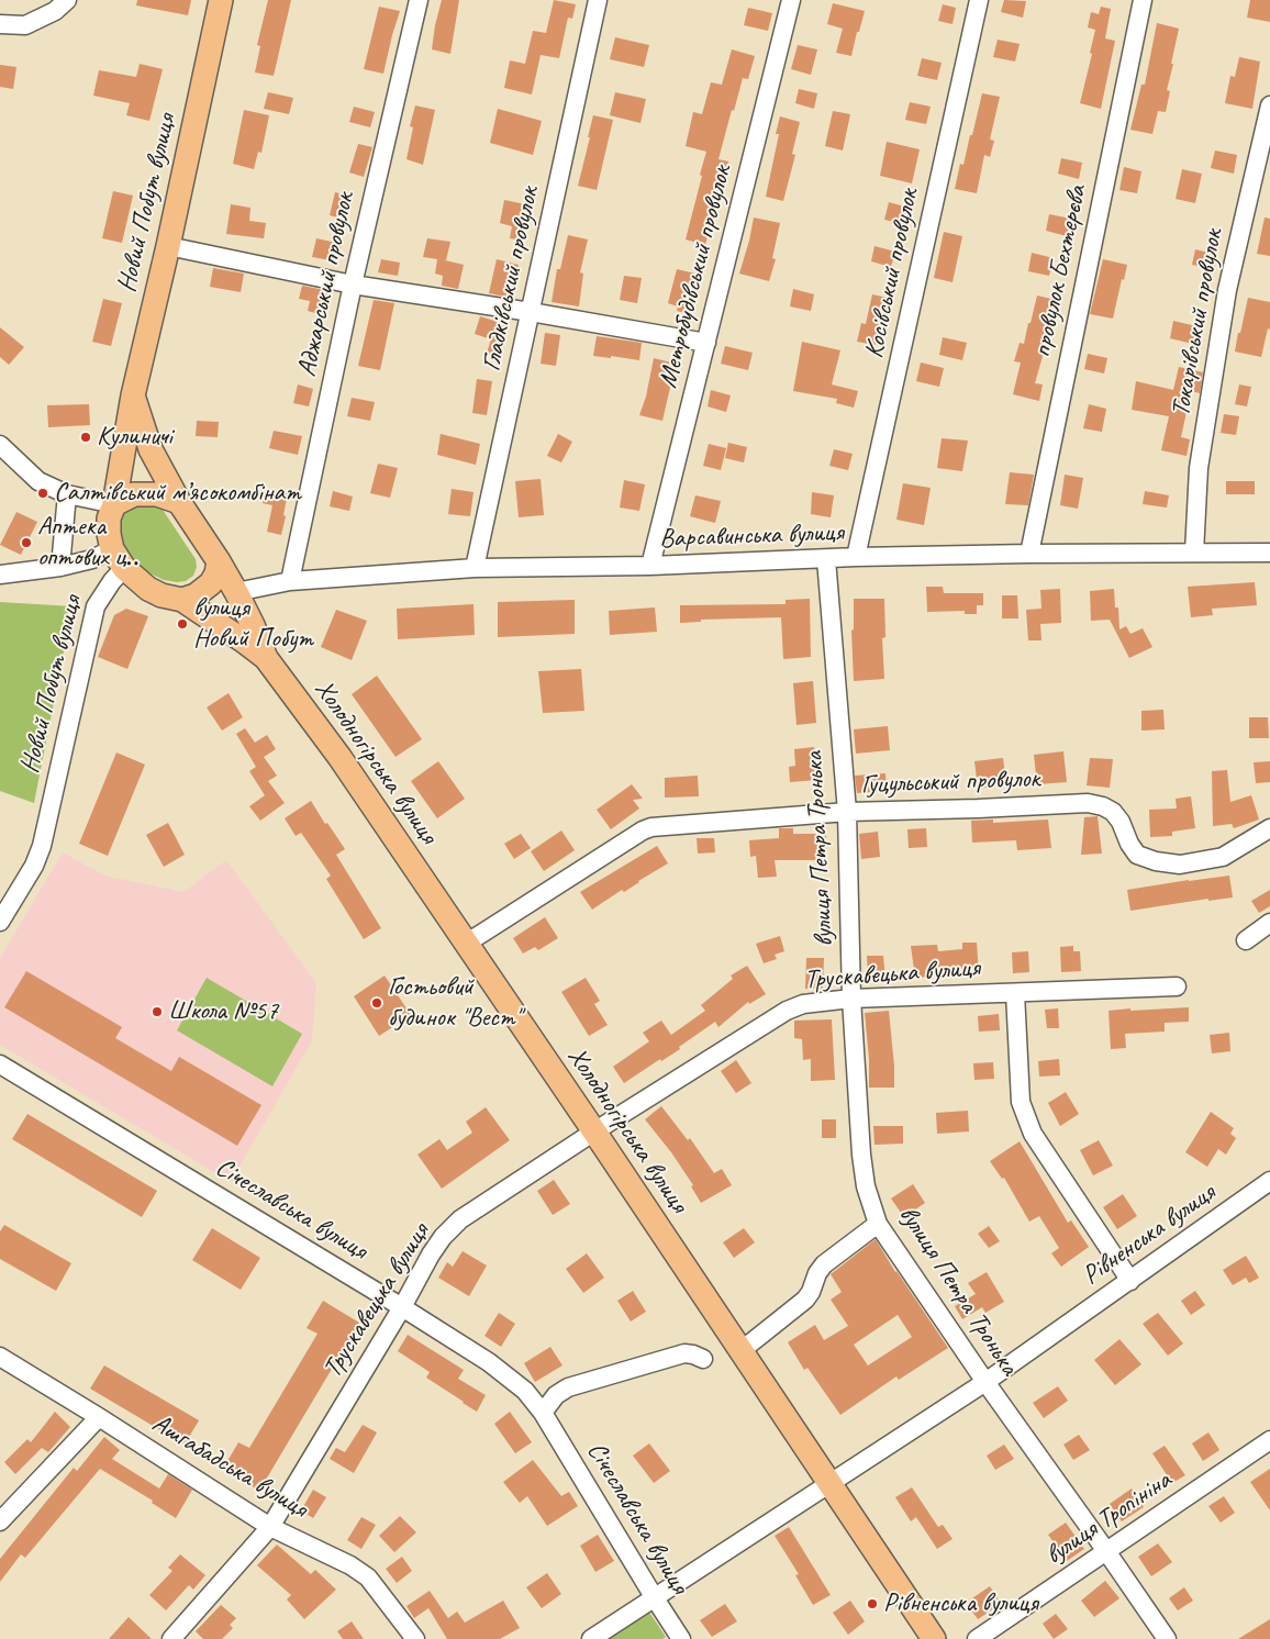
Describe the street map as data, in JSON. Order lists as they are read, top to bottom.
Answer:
{
  "streets": {
    "main road": ["Новий Побут вулиця", "Холодногірська вулиця"],
    "street": [
      "провулок Бехтерєва",
      "Косівський провулок",
      "Метробудівський провулок",
      "Гладківський провулок",
      "Аджарський провулок",
      "Токарівський провулок",
      "Варсавинська вулиця",
      "Гуцульський провулок",
      "вулиця Петра Тронька",
      "Трускавецька вулиця",
      "Січеславська вулиця",
      "Рівненська вулиця",
      "Ашгабадська вулиця",
      "вулиця Тропініна"
    ]
  },
  "crossings": [
    ["Новий Побут вулиця", "Холодногірська вулиця"],
    ["провулок Бехтерєва", "Варсавинська вулиця"],
    ["Косівський провулок", "Варсавинська вулиця"],
    ["Метробудівський провулок", "Варсавинська вулиця"],
    ["Гладківський провулок", "Варсавинська вулиця"],
    ["Аджарський провулок", "Варсавинська вулиця"],
    ["Токарівський провулок", "Варсавинська вулиця"],
    ["Варсавинська вулиця", "Холодногірська вулиця"],
    ["Варсавинська вулиця", "вулиця Петра Тронька"],
    ["Холодногірська вулиця", "Гуцульський провулок"],
    ["Холодногірська вулиця", "Трускавецька вулиця"],
    ["Холодногірська вулиця", "Рівненська вулиця"],
    ["Гуцульський провулок", "вулиця Петра Тронька"],
    ["вулиця Петра Тронька", "Трускавецька вулиця"],
    ["вулиця Петра Тронька", "Рівненська вулиця"],
    ["вулиця Петра Тронька", "вулиця Тропініна"],
    ["Трускавецька вулиця", "Січеславська вулиця"],
    ["Трускавецька вулиця", "Ашгабадська вулиця"],
    ["Січеславська вулиця", "Рівненська вулиця"]
  ],
  "places": [
    "Кулиничі",
    "Салтівський м’ясокомбінат",
    "Аптека оптових ц‥",
    "вулиця Новий Побут",
    "Гостьовий будинок \"Вест\"",
    "Школа №57",
    "Рівненська вулиця"
  ]
}
